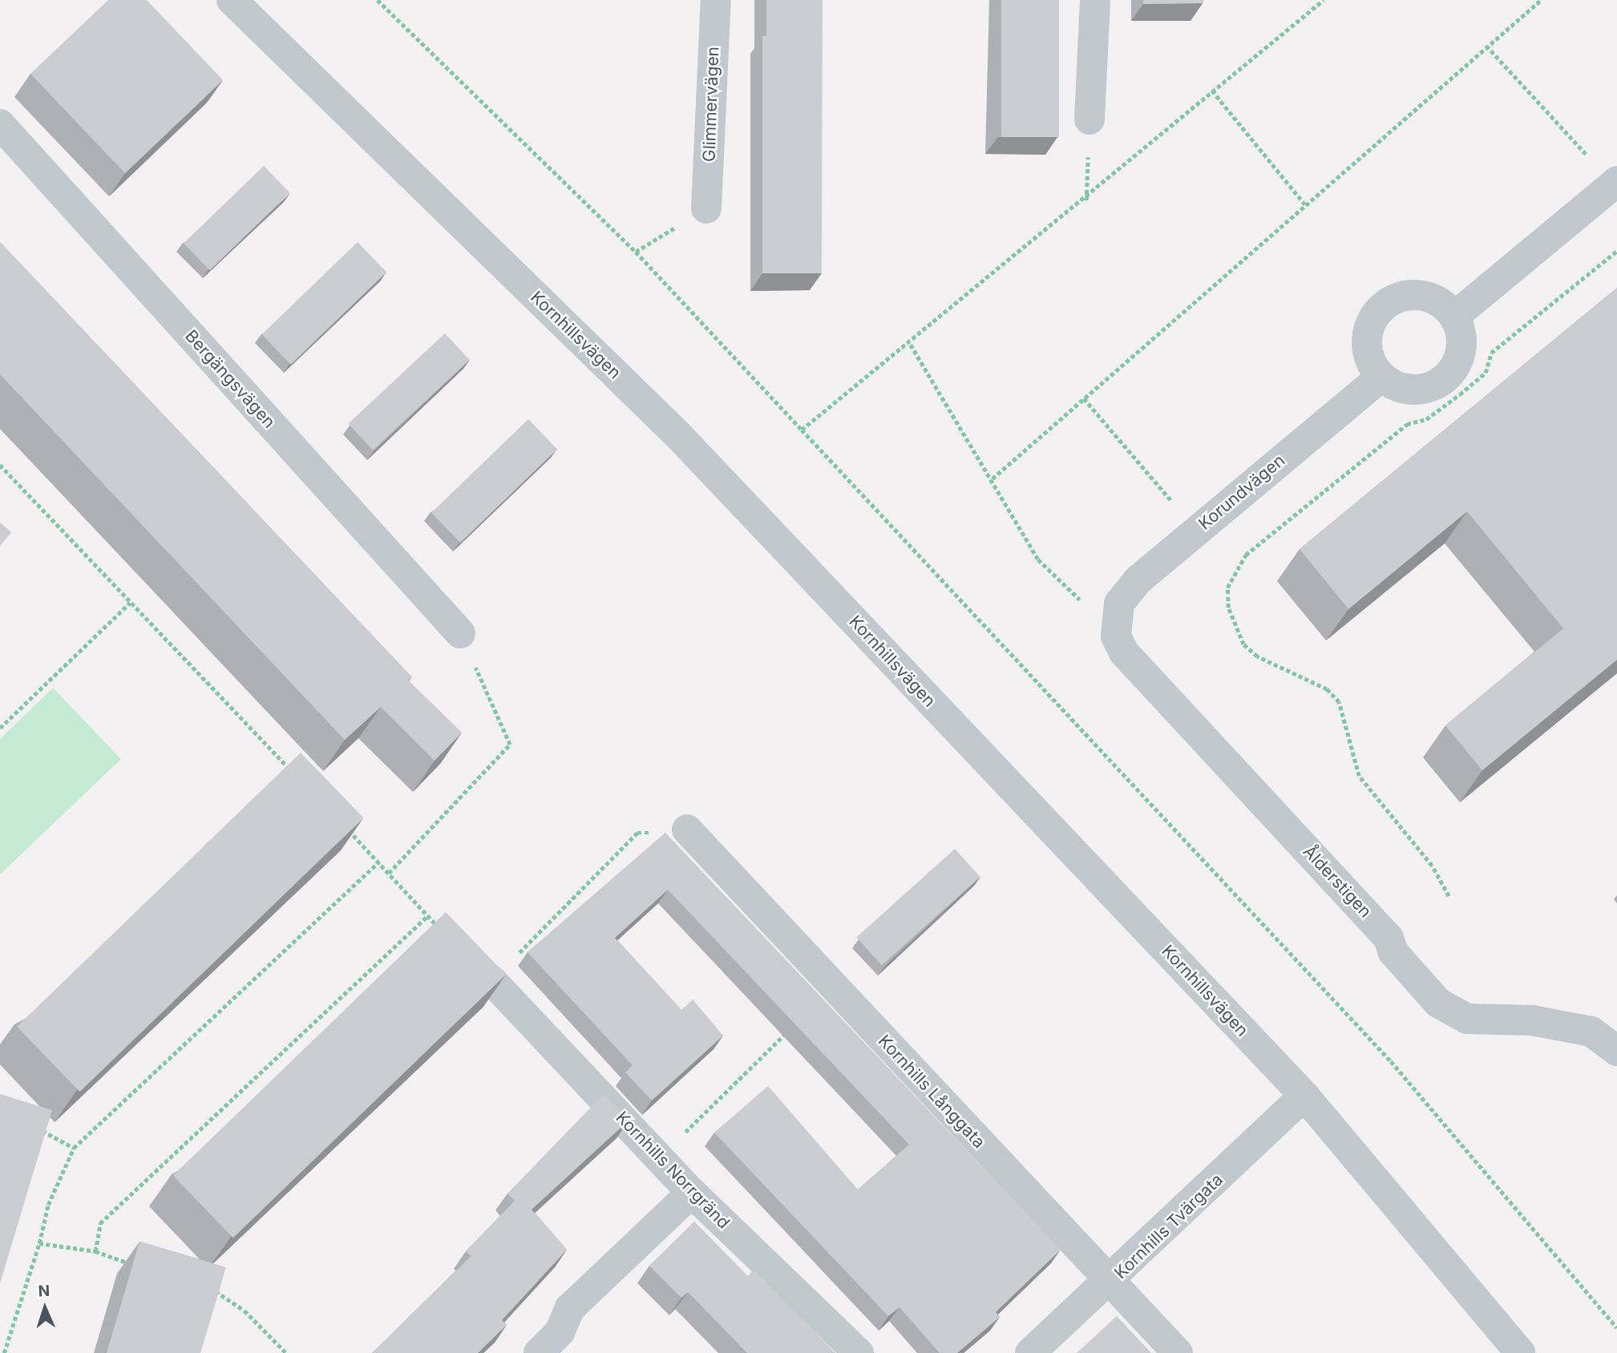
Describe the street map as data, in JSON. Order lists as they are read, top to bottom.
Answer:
{
  "streets": {
    "street": [
      "Glimmervägen",
      "Kornhillsvägen",
      "Bergängsvägen",
      "Korundvägen",
      "Ålderstigen",
      "Kornhills Långgata",
      "Kornhills Norrgränd",
      "Kornhills Tvärgata"
    ]
  },
  "crossings": [
    ["Kornhillsvägen", "Kornhills Tvärgata"],
    ["Korundvägen", "Ålderstigen"],
    ["Kornhills Långgata", "Kornhills Tvärgata"]
  ],
  "north": "top"
}
